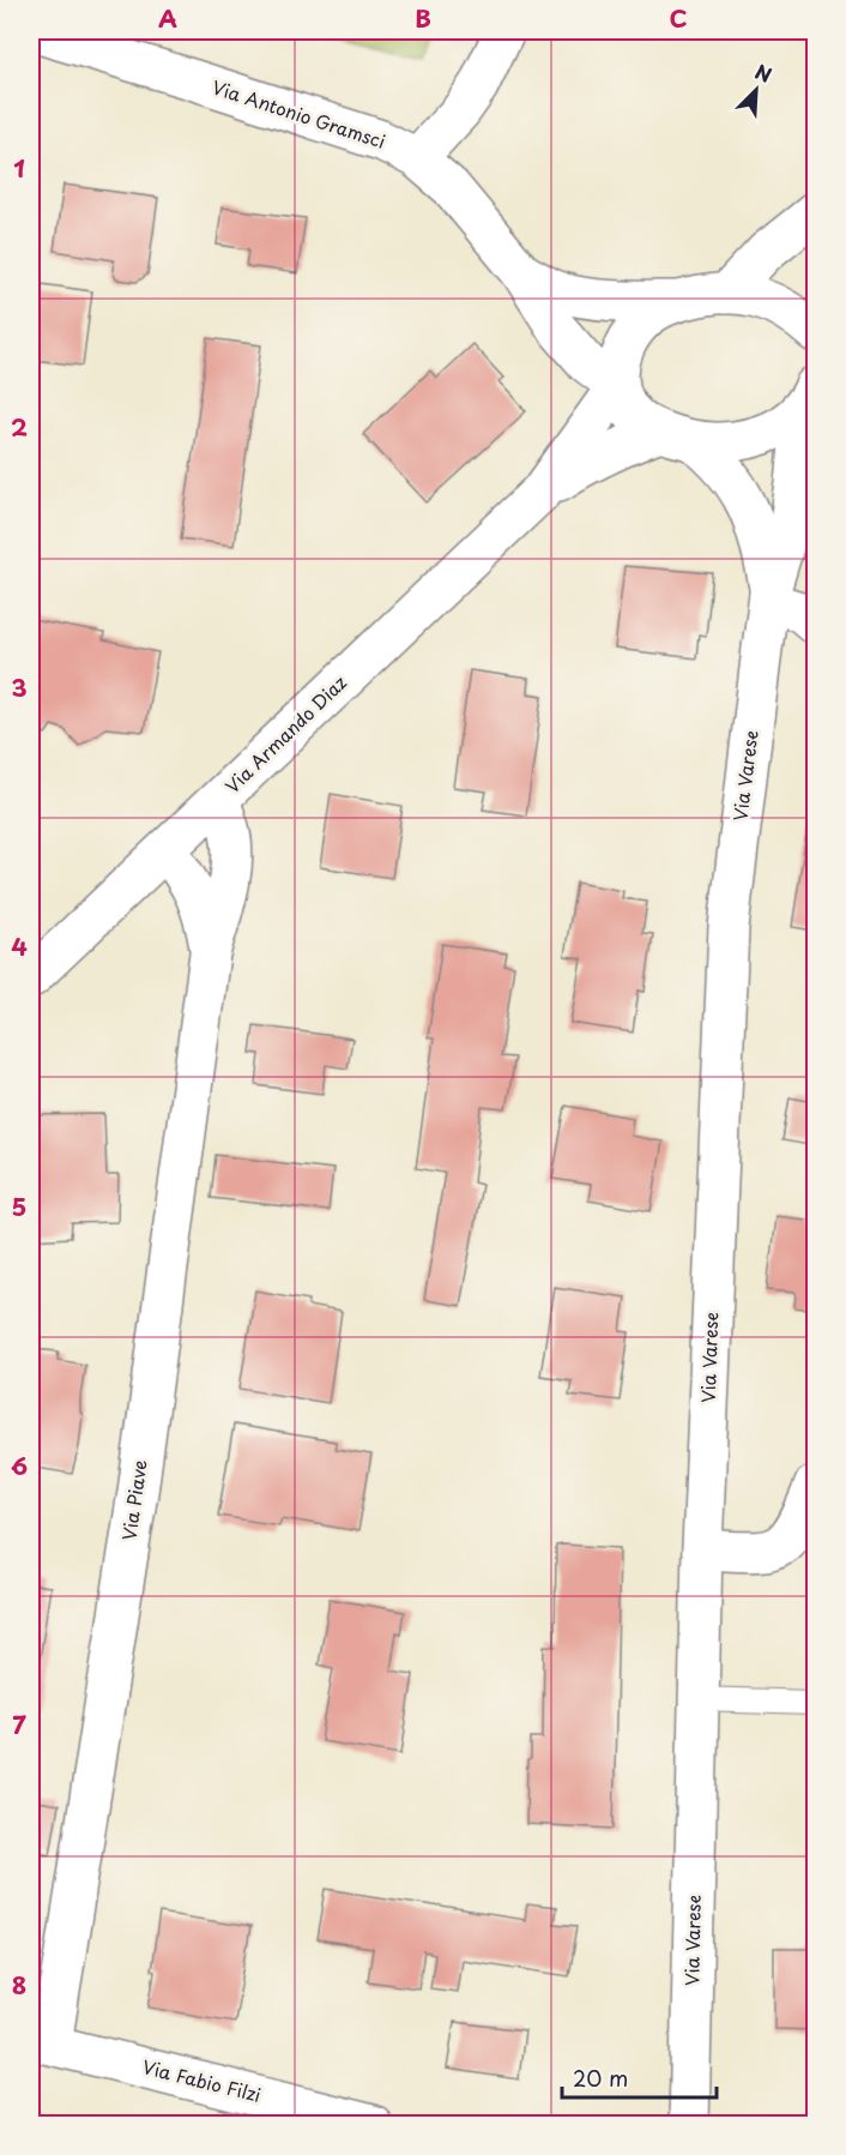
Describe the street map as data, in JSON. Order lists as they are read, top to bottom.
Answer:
{
  "streets": {
    "street": [
      "Via Antonio Gramsci",
      "Via Armando Diaz",
      "Via Varese",
      "Via Piave",
      "Via Fabio Filzi"
    ]
  },
  "crossings": [
    ["Via Antonio Gramsci", "Via Armando Diaz"],
    ["Via Armando Diaz", "Via Varese"],
    ["Via Armando Diaz", "Via Piave"],
    ["Via Piave", "Via Fabio Filzi"]
  ],
  "scale_bar": "20 m",
  "north": "top right",
  "grid": {
    "columns": ["A", "B", "C"],
    "rows": [
      "1",
      "2",
      "3",
      "4",
      "5",
      "6",
      "7",
      "8"
    ]
  }
}
